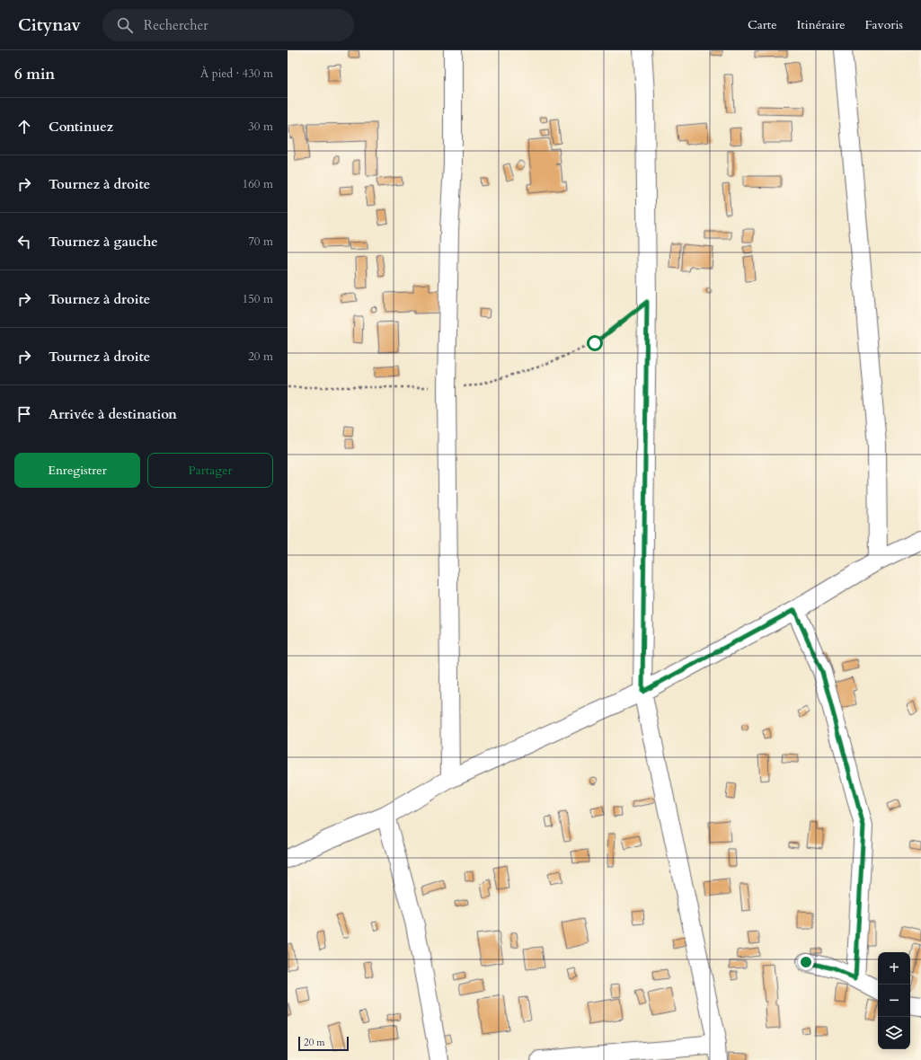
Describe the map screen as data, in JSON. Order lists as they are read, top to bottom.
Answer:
{
  "scale_bar": "20 m",
  "page": {
    "header": "Citynav",
    "search": "Rechercher",
    "nav": ["Carte", "Itinéraire", "Favoris"],
    "heading": ["6 min", "À pied · 430 m"],
    "list": [
      ["Continuez", "30 m"],
      ["Tournez à droite", "160 m"],
      ["Tournez à gauche", "70 m"],
      ["Tournez à droite", "150 m"],
      ["Tournez à droite", "20 m"],
      "Arrivée à destination"
    ],
    "buttons": ["Enregistrer", "Partager"],
    "map_buttons": ["+", "−"],
    "scale": "20 m"
  }
}
